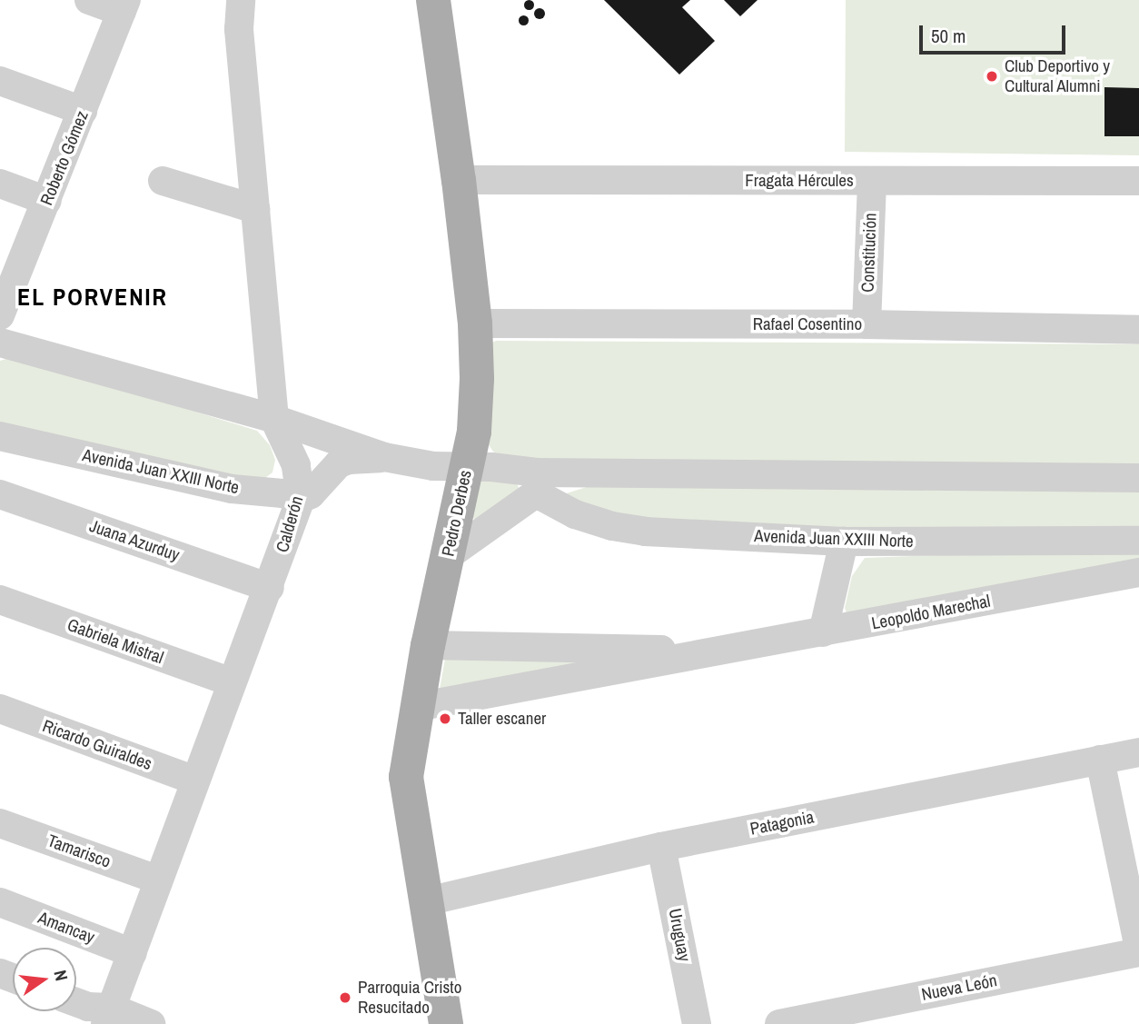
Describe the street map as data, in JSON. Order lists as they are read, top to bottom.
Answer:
{
  "streets": {
    "main road": ["Pedro Derbes"],
    "street": [
      "Roberto Gómez",
      "Fragata Hércules",
      "Constitución",
      "Rafael Cosentino",
      "Avenida Juan XXIII Norte",
      "Calderón",
      "Juana Azurduy",
      "Leopoldo Marechal",
      "Gabriela Mistral",
      "Ricardo Guiraldes",
      "Patagonia",
      "Tamarisco",
      "Amancay",
      "Uruguay",
      "Nueva León"
    ]
  },
  "crossings": [
    ["Fragata Hércules", "Constitución"],
    ["Fragata Hércules", "Pedro Derbes"],
    ["Constitución", "Rafael Cosentino"],
    ["Rafael Cosentino", "Pedro Derbes"],
    ["Avenida Juan XXIII Norte", "Pedro Derbes"],
    ["Avenida Juan XXIII Norte", "Calderón"],
    ["Pedro Derbes", "Leopoldo Marechal"],
    ["Pedro Derbes", "Patagonia"],
    ["Calderón", "Juana Azurduy"],
    ["Calderón", "Gabriela Mistral"],
    ["Calderón", "Ricardo Guiraldes"],
    ["Calderón", "Tamarisco"],
    ["Calderón", "Amancay"],
    ["Patagonia", "Uruguay"]
  ],
  "districts": ["EL PORVENIR"],
  "places": ["Club Deportivo y Cultural Alumni", "Taller escaner", "Parroquia Cristo Resucitado"],
  "scale_bar": "50 m",
  "north": "right"
}
